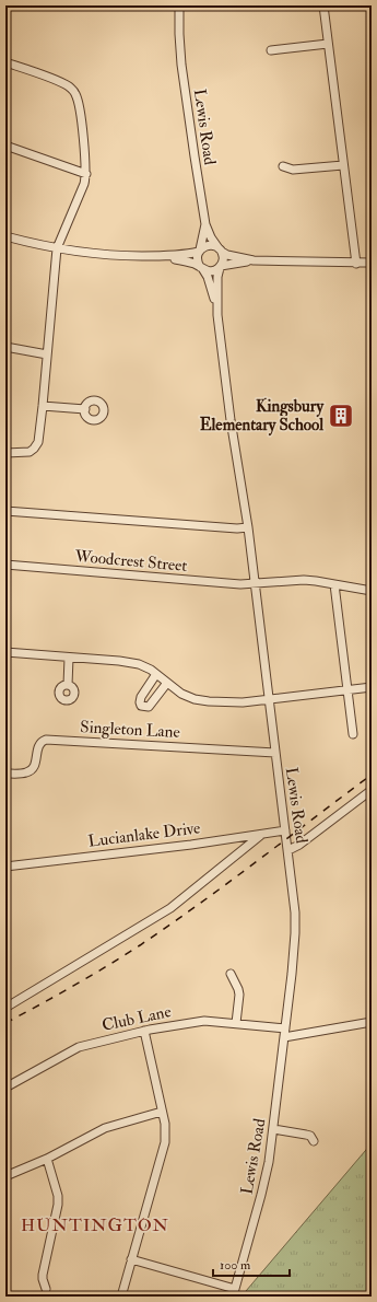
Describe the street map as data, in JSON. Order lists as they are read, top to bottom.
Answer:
{
  "streets": {
    "street": [
      "Lewis Road",
      "Woodcrest Street",
      "Singleton Lane",
      "Lucianlake Drive",
      "Club Lane"
    ]
  },
  "crossings": [
    ["Lewis Road", "Woodcrest Street"],
    ["Lewis Road", "Singleton Lane"],
    ["Lewis Road", "Lucianlake Drive"],
    ["Lewis Road", "Club Lane"]
  ],
  "districts": ["HUNTINGTON"],
  "places": {
    "building": ["Kingsbury Elementary School"]
  },
  "scale_bar": "100 m"
}
